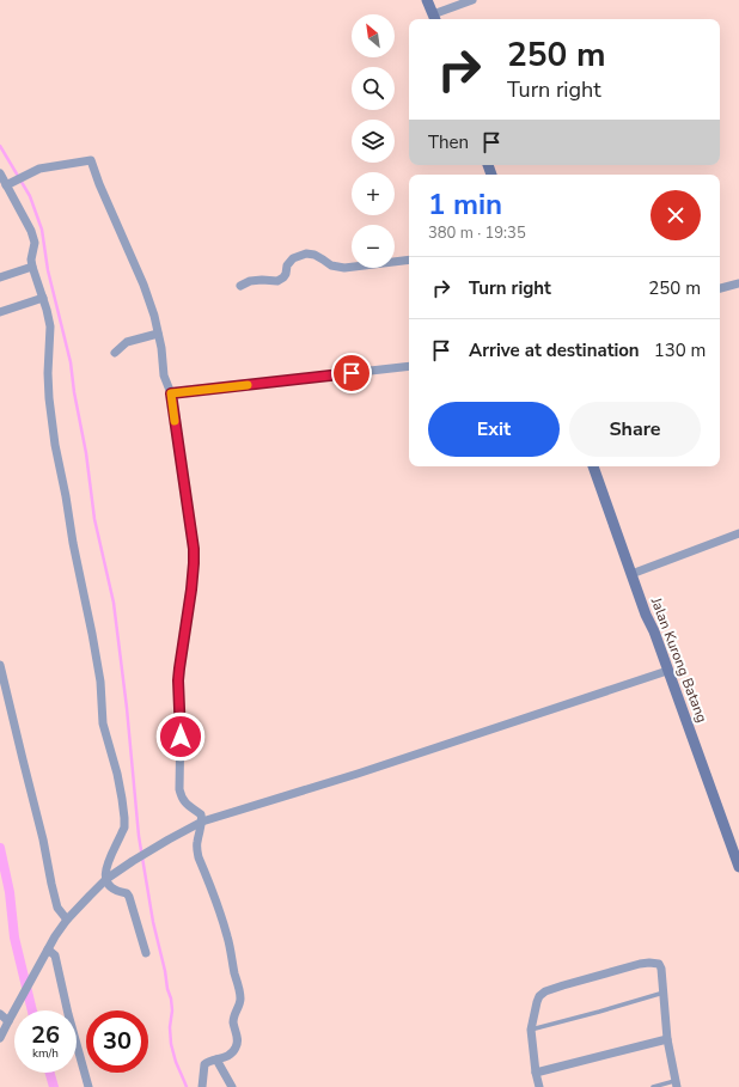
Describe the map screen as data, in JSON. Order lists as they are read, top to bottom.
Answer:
{
  "streets": {
    "street": ["Jalan Kurong Batang"]
  },
  "north": "top left",
  "page": {
    "map_buttons": ["+", "−"],
    "turn": ["250 m", "Turn right"],
    "then": "Then",
    "heading": ["1 min", "380 m · 19:35"],
    "list": [
      {
        "name": "Turn right",
        "value": "250 m"
      },
      {
        "name": "Arrive at destination",
        "value": "130 m"
      }
    ],
    "buttons": ["Exit", "Share"],
    "speed": "26 km/h",
    "limit": "30"
  }
}
